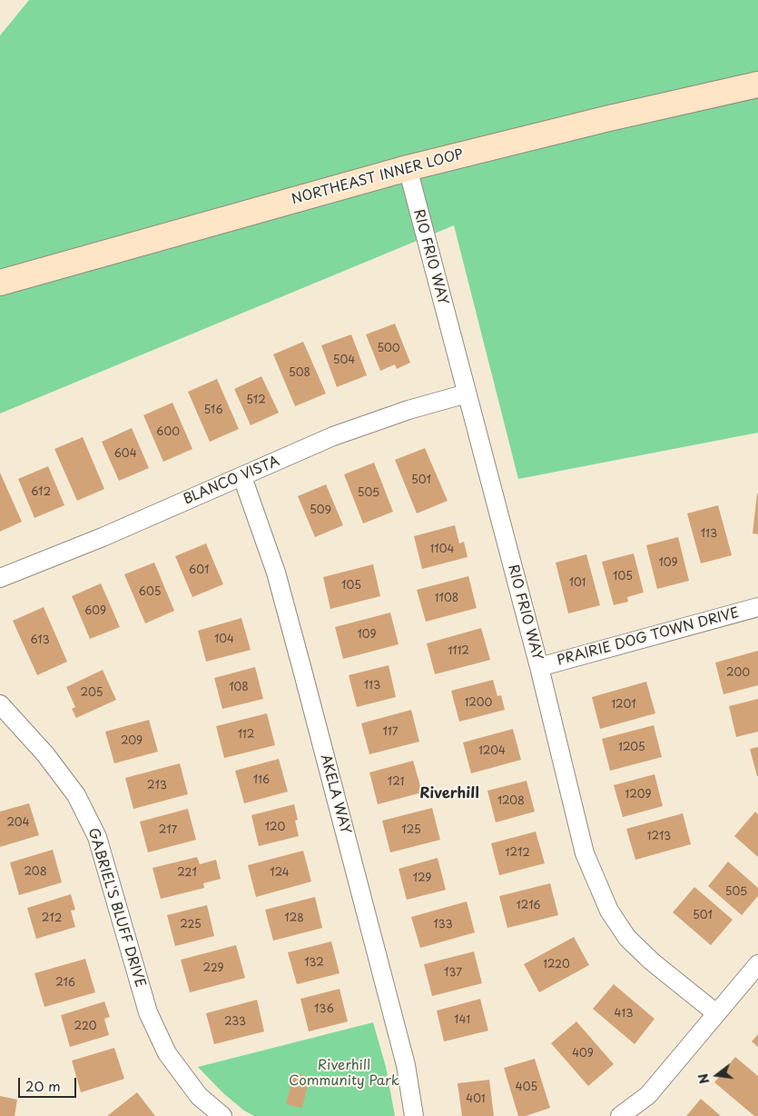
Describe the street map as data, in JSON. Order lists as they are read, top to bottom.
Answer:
{
  "streets": {
    "main road": ["NORTHEAST INNER LOOP"],
    "street": [
      "RIO FRIO WAY",
      "BLANCO VISTA",
      "PRAIRIE DOG TOWN DRIVE",
      "AKELA WAY",
      "GABRIEL'S BLUFF DRIVE"
    ]
  },
  "crossings": [
    ["NORTHEAST INNER LOOP", "RIO FRIO WAY"],
    ["RIO FRIO WAY", "BLANCO VISTA"],
    ["RIO FRIO WAY", "PRAIRIE DOG TOWN DRIVE"],
    ["BLANCO VISTA", "AKELA WAY"]
  ],
  "districts": ["Riverhill"],
  "parks": ["Riverhill Community Park"],
  "house_numbers": [
    "500",
    "504",
    "508",
    "512",
    "516",
    "600",
    "604",
    "501",
    "612",
    "505",
    "509",
    "113",
    "1104",
    "109",
    "601",
    "105",
    "101",
    "105",
    "605",
    "1108",
    "609",
    "109",
    "104",
    "613",
    "1112",
    "200",
    "113",
    "108",
    "205",
    "1200",
    "1201",
    "117",
    "112",
    "209",
    "1205",
    "1204",
    "116",
    "121",
    "213",
    "1209",
    "1208",
    "204",
    "120",
    "217",
    "125",
    "1213",
    "1212",
    "208",
    "221",
    "124",
    "129",
    "505",
    "1216",
    "501",
    "212",
    "128",
    "225",
    "133",
    "132",
    "1220",
    "229",
    "137",
    "216",
    "136",
    "413",
    "141",
    "233",
    "220",
    "409",
    "405",
    "401"
  ],
  "scale_bar": "20 m",
  "north": "left"
}
